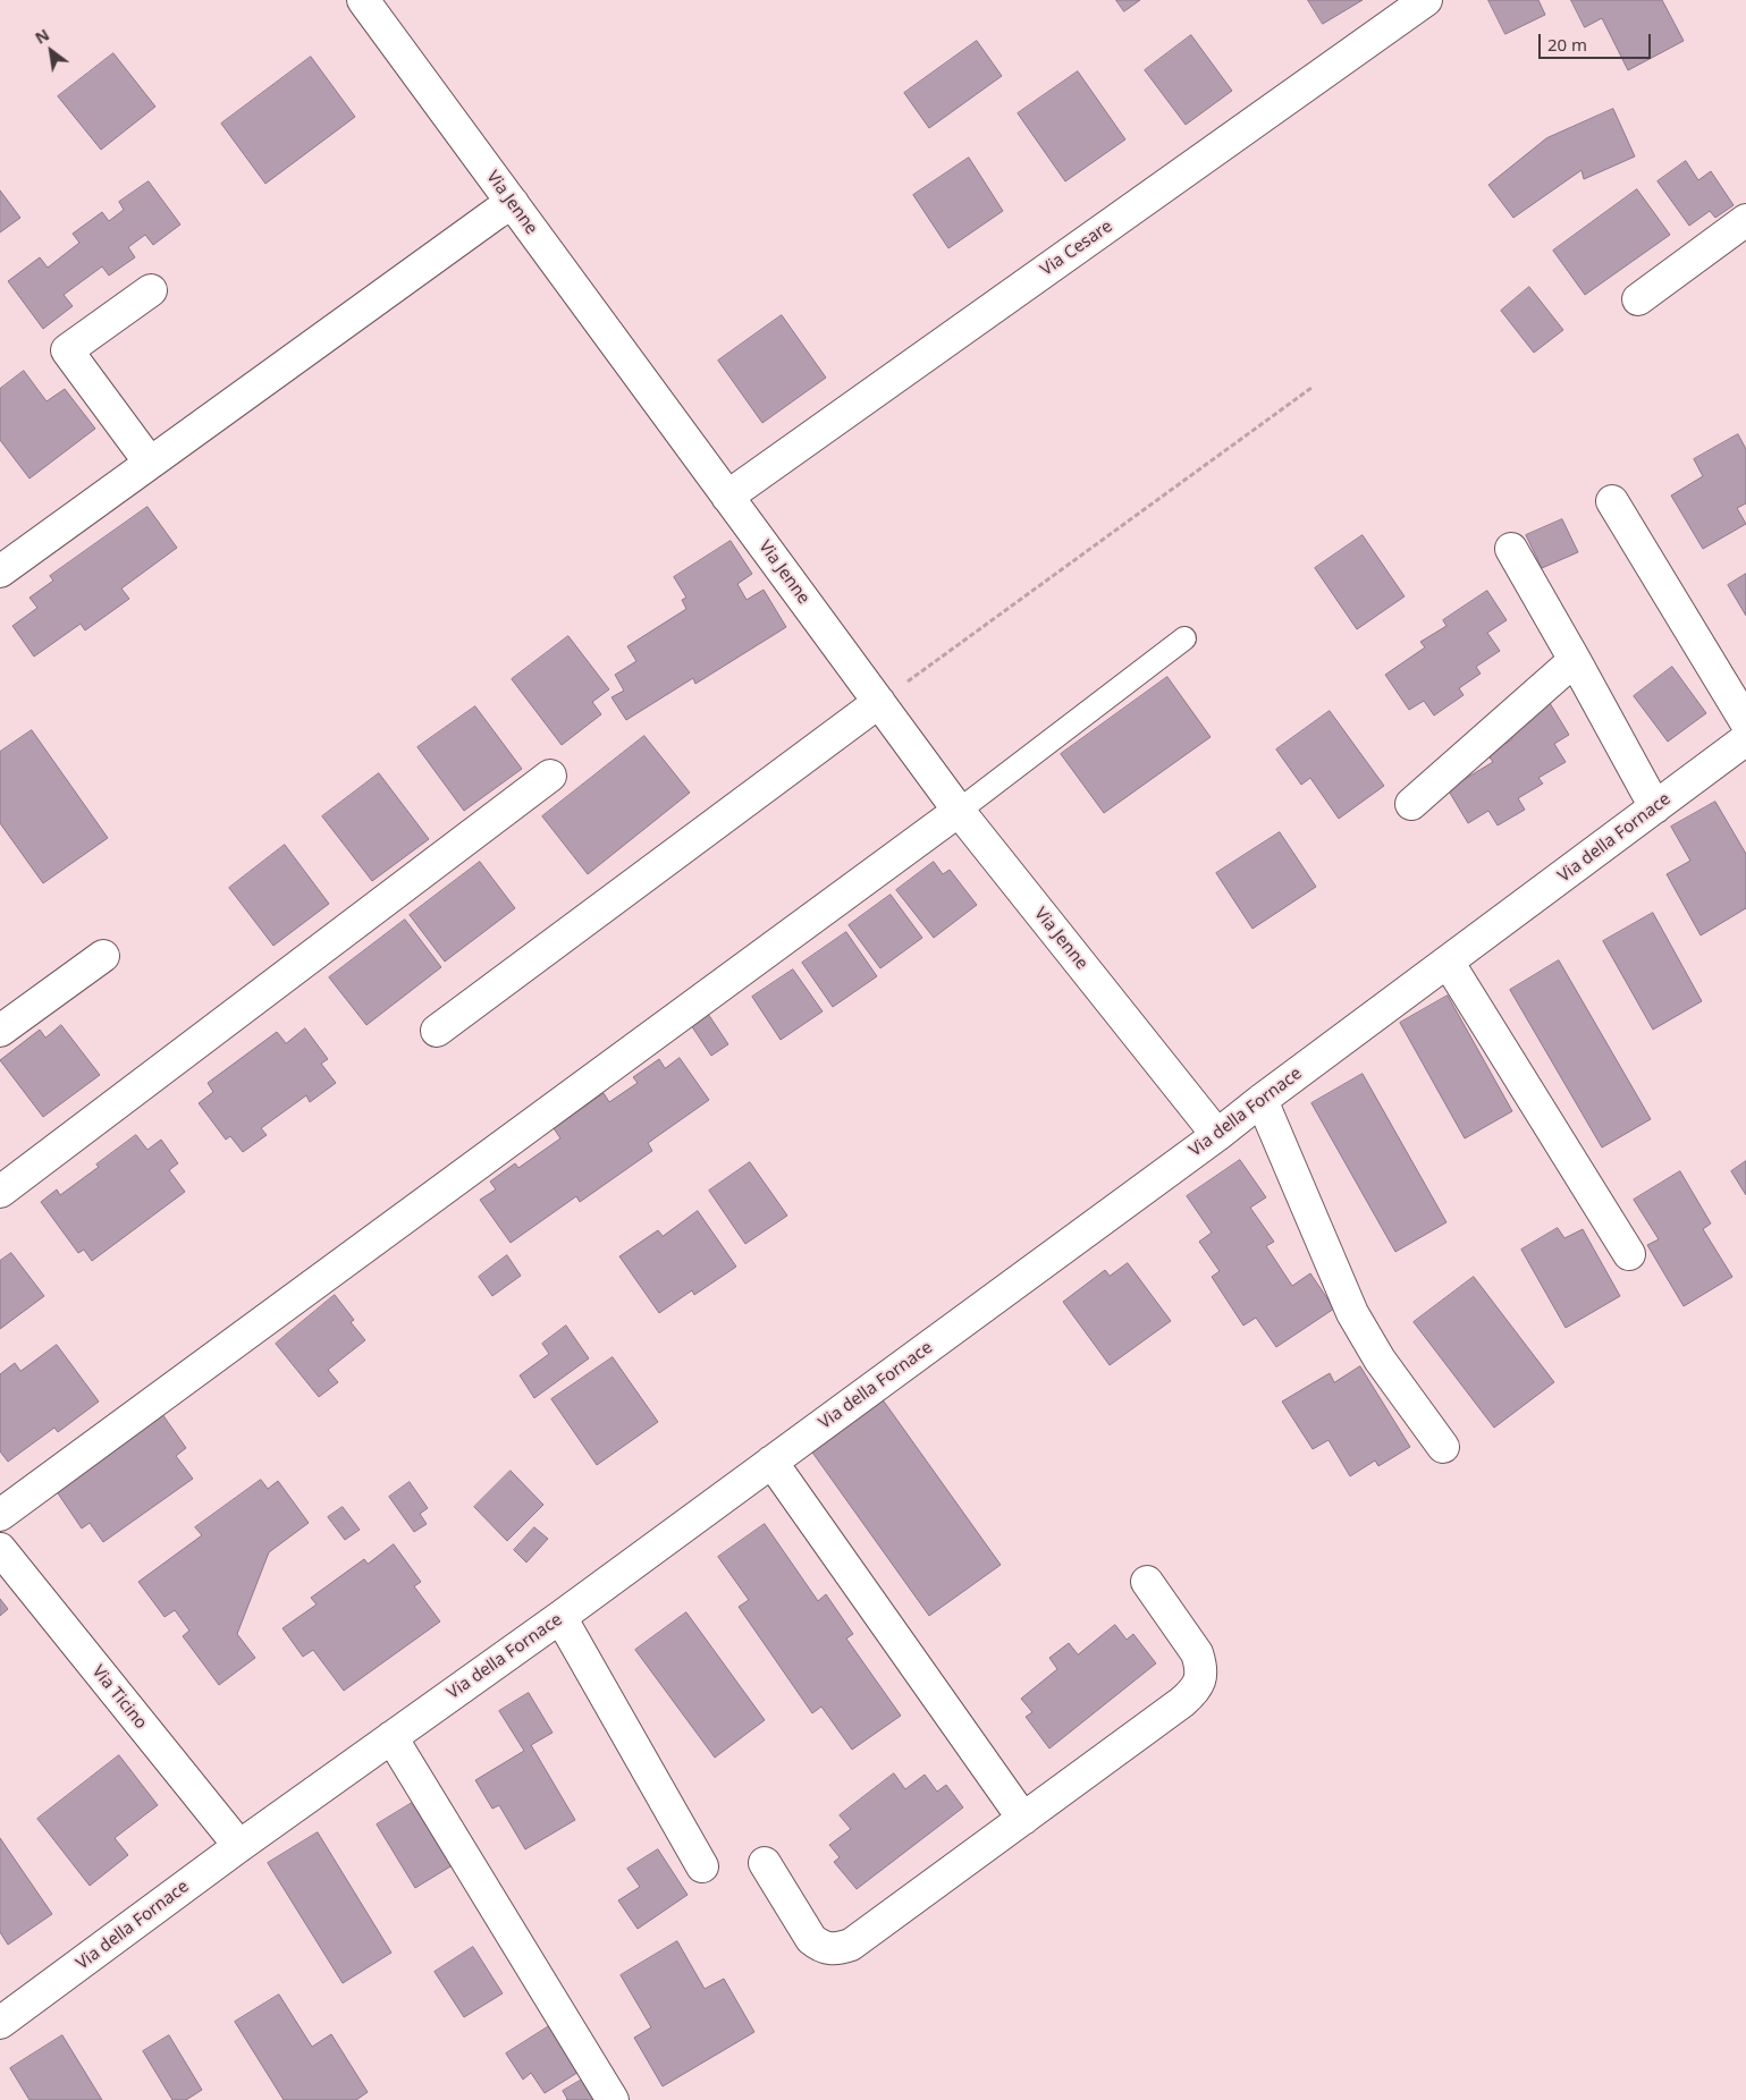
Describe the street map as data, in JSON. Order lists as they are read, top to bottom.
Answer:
{
  "streets": {
    "street": [
      "Via Jenne",
      "Via Cesare",
      "Via della Fornace",
      "Via Ticino"
    ]
  },
  "crossings": [
    ["Via Jenne", "Via Cesare"],
    ["Via Jenne", "Via della Fornace"],
    ["Via della Fornace", "Via Ticino"]
  ],
  "scale_bar": "20 m",
  "north": "top left"
}
